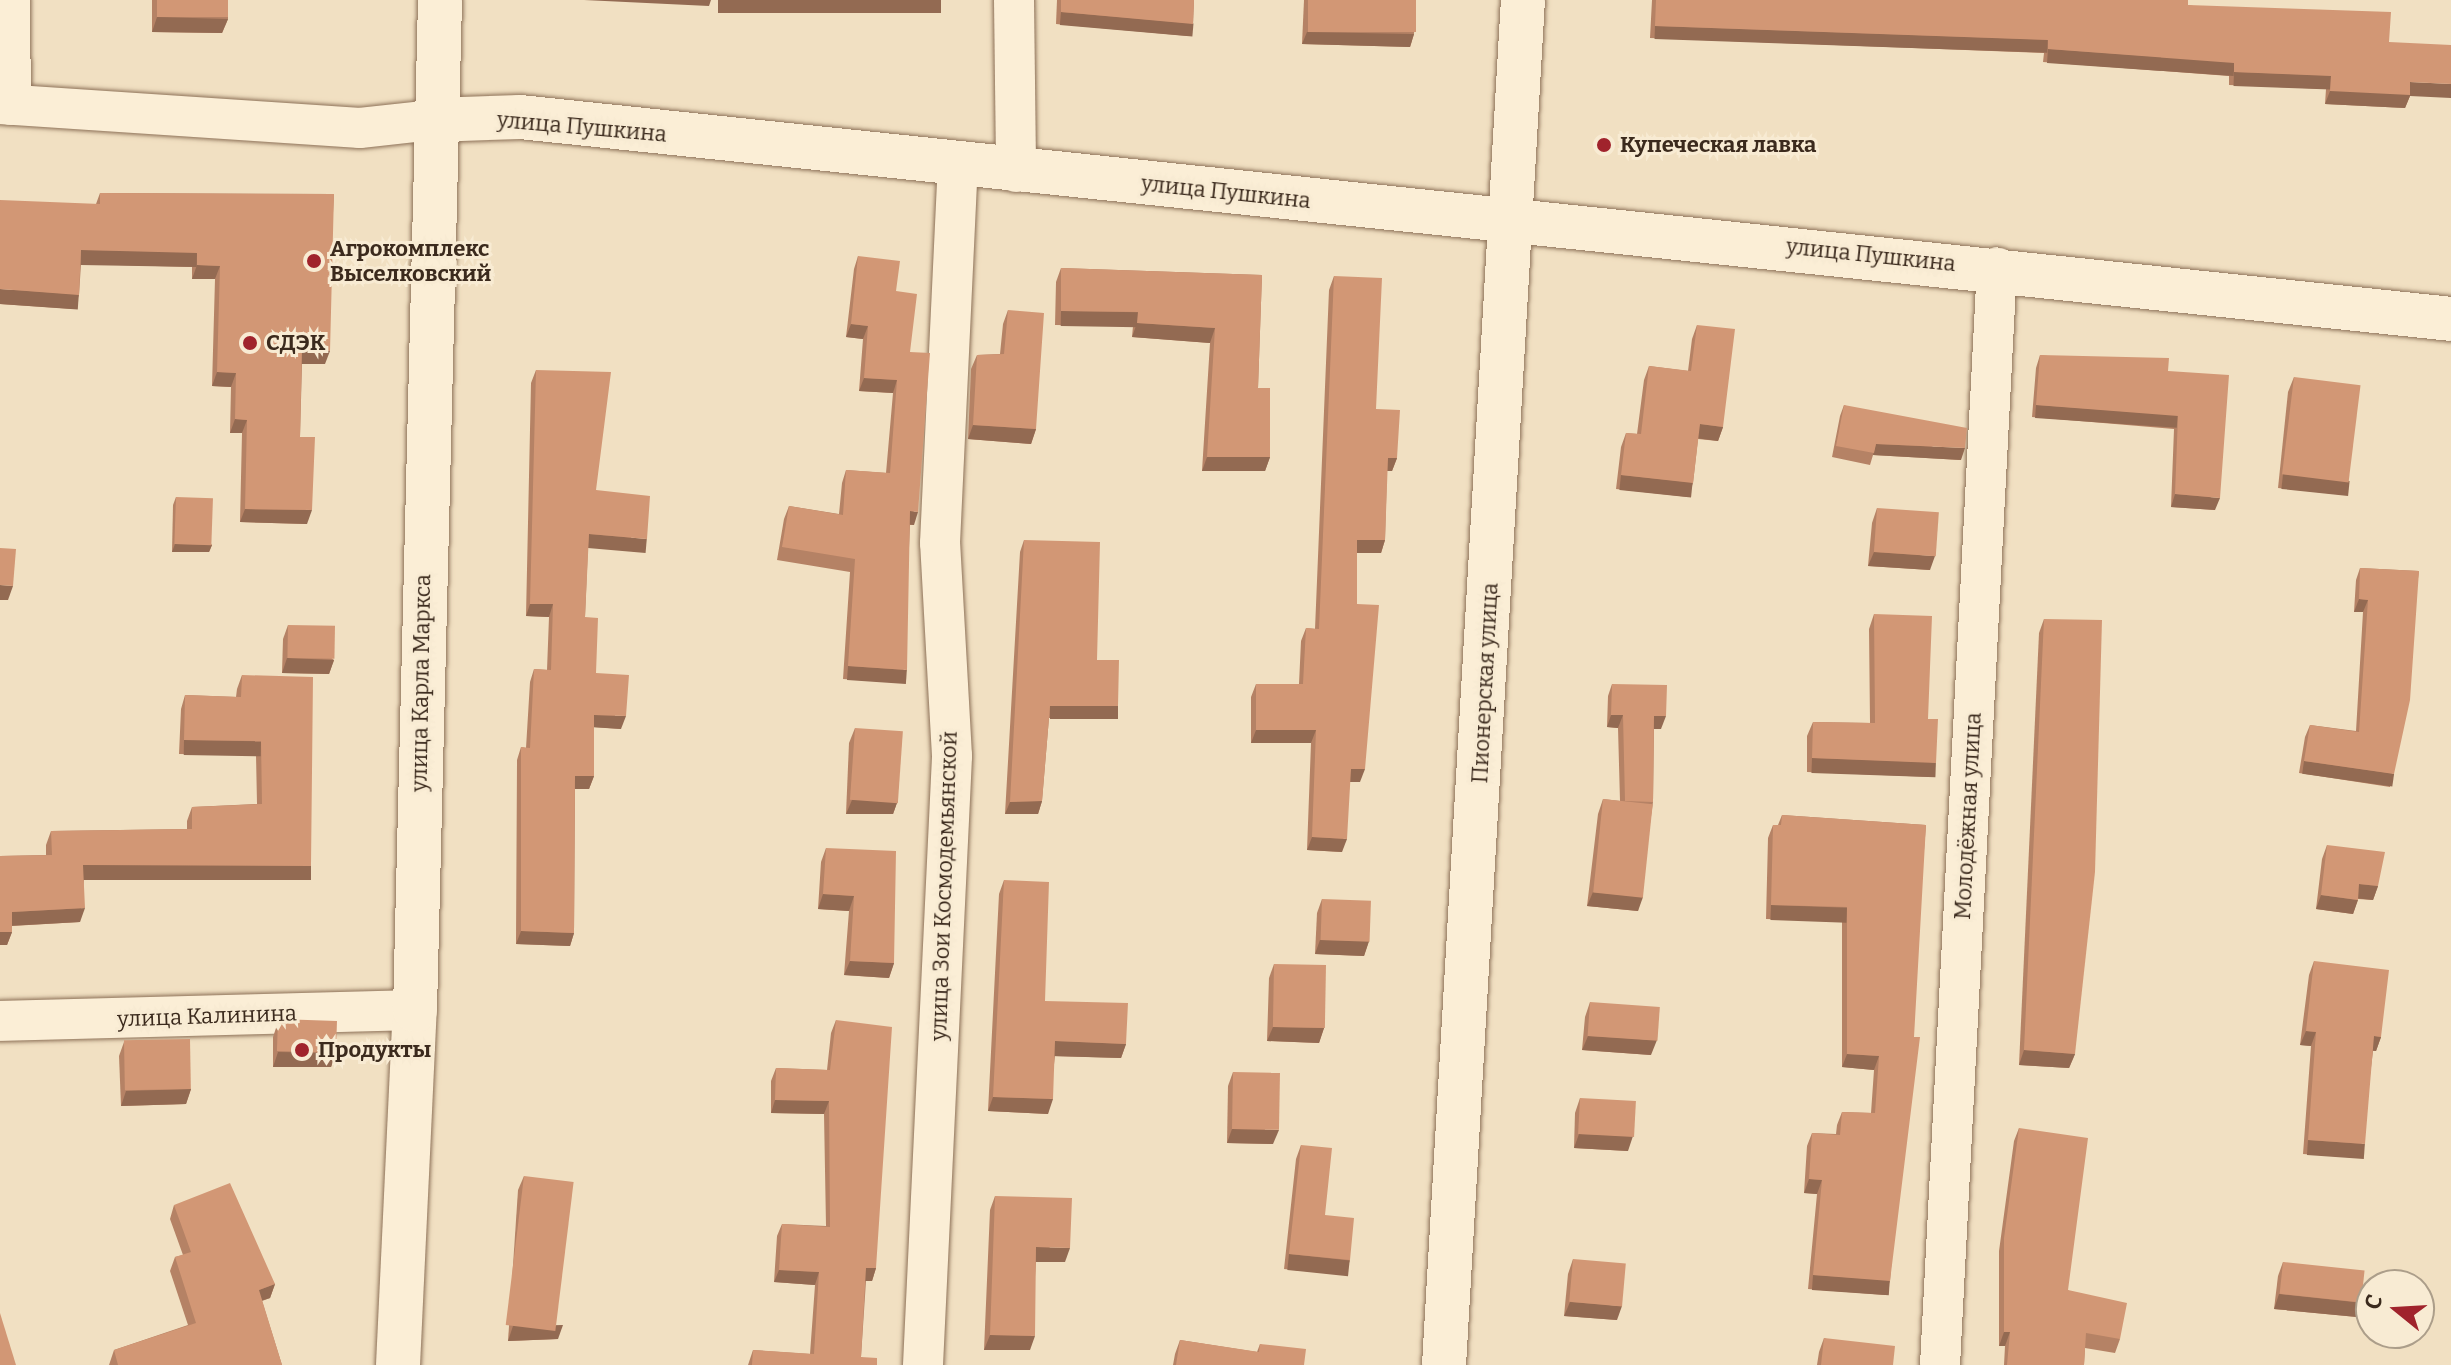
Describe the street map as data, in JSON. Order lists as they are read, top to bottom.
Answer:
{
  "streets": {
    "street": [
      "улица Пушкина",
      "улица Карла Маркса",
      "Пионерская улица",
      "Молодёжная улица",
      "улица Зои Космодемьянской",
      "улица Калинина"
    ]
  },
  "crossings": [
    ["улица Пушкина", "улица Карла Маркса"],
    ["улица Пушкина", "Пионерская улица"],
    ["улица Пушкина", "Молодёжная улица"],
    ["улица Пушкина", "улица Зои Космодемьянской"],
    ["улица Карла Маркса", "улица Калинина"]
  ],
  "places": [
    "Купеческая лавка",
    "Агрокомплекс Выселковский",
    "СДЭК",
    "Продукты"
  ],
  "north": "left"
}
